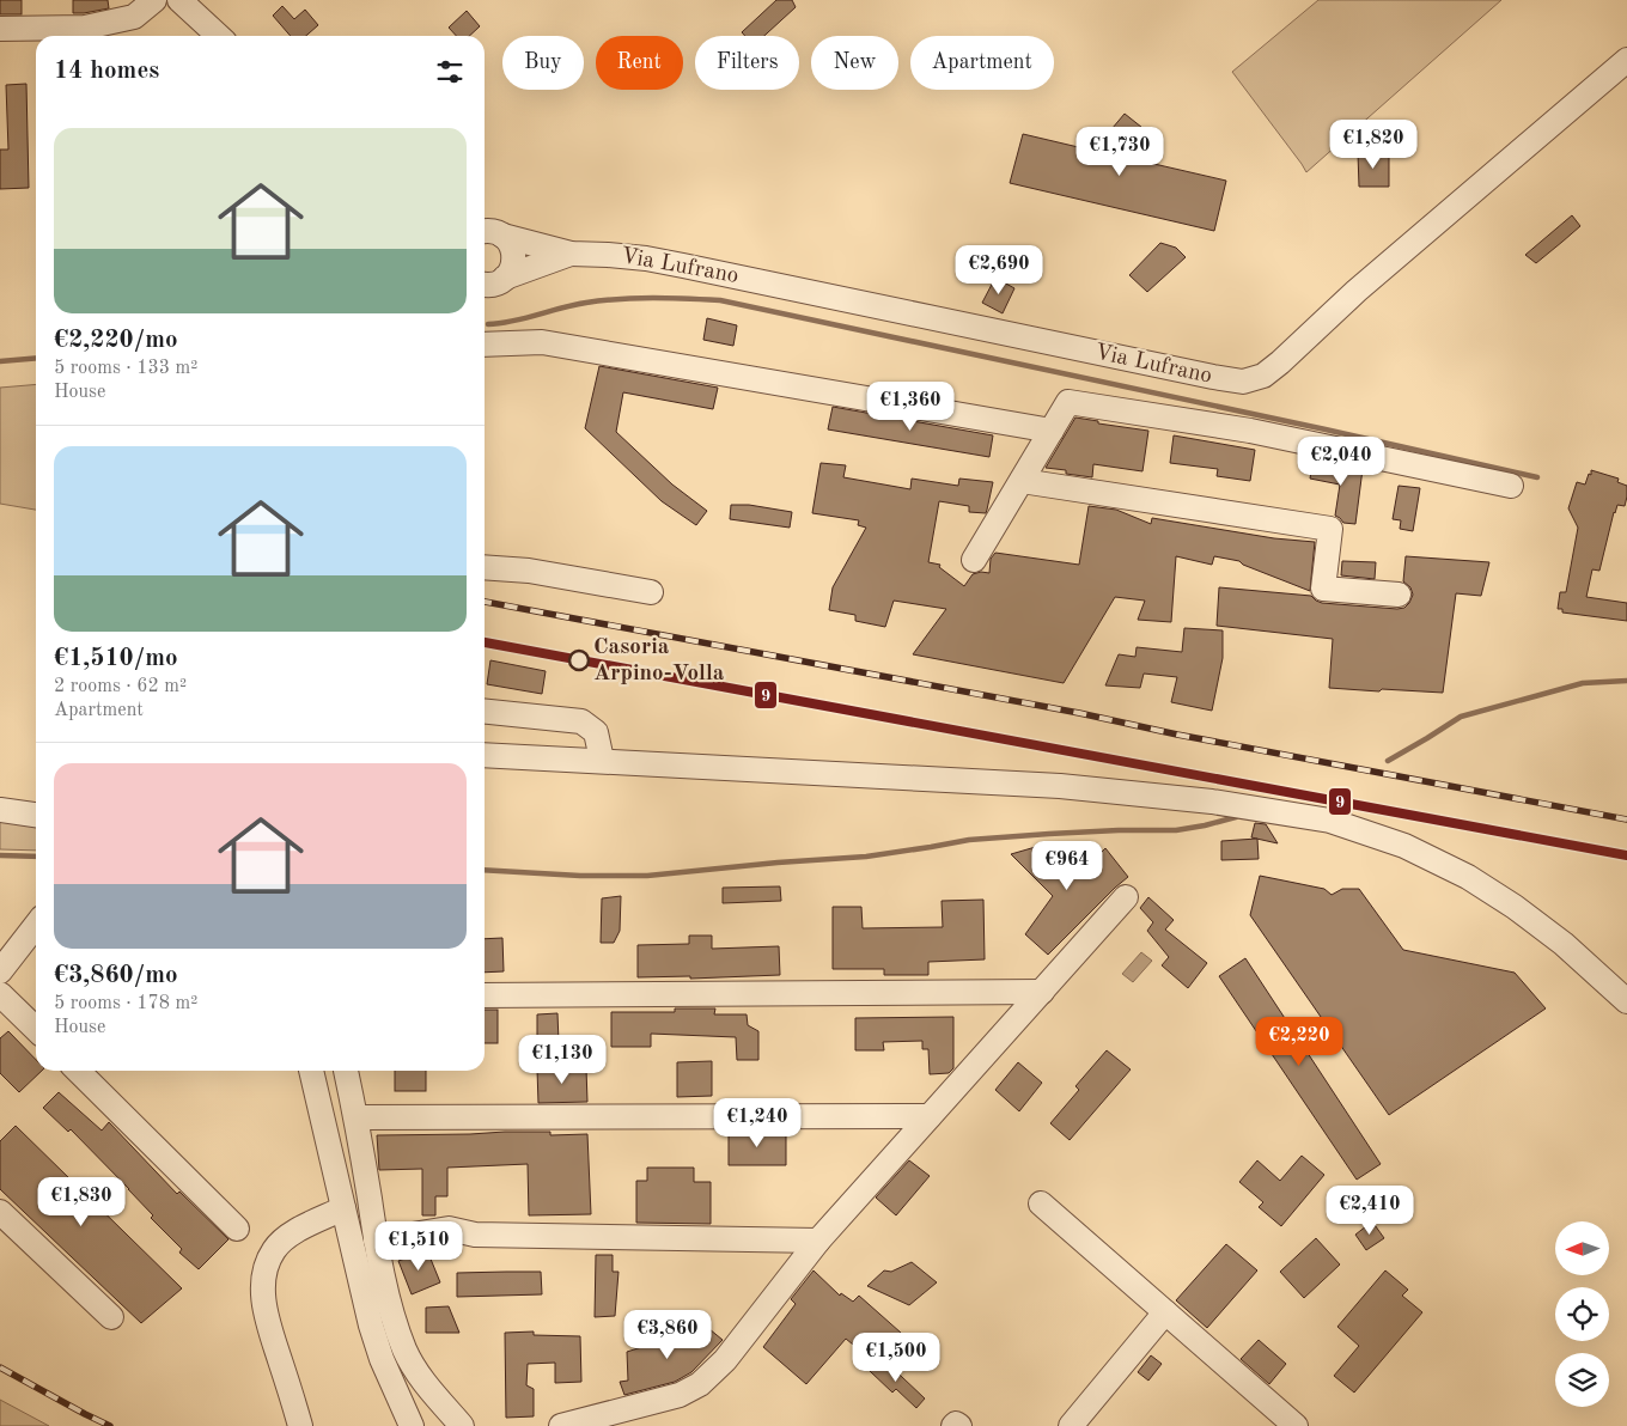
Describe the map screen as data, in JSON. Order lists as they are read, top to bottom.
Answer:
{
  "streets": {
    "street": ["Via Lufrano"]
  },
  "places": ["Casoria Arpino-Volla"],
  "lines": ["transit line 9"],
  "north": "left",
  "page": {
    "chip": [
      "Buy",
      "Rent",
      "Filters",
      "New",
      "Apartment"
    ],
    "heading": "14 homes",
    "list": [
      {
        "name": "€2,220/mo",
        "note": "5 rooms · 133 m² · House"
      },
      {
        "name": "€1,510/mo",
        "note": "2 rooms · 62 m² · Apartment"
      },
      {
        "name": "€3,860/mo",
        "note": "5 rooms · 178 m² · House"
      }
    ],
    "price": [
      "€1,820",
      "€1,730",
      "€2,690",
      "€1,360",
      "€2,040",
      "€964",
      "€2,220",
      "€1,130",
      "€1,240",
      "€1,830",
      "€2,410",
      "€1,510",
      "€3,860",
      "€1,500"
    ]
  }
}
